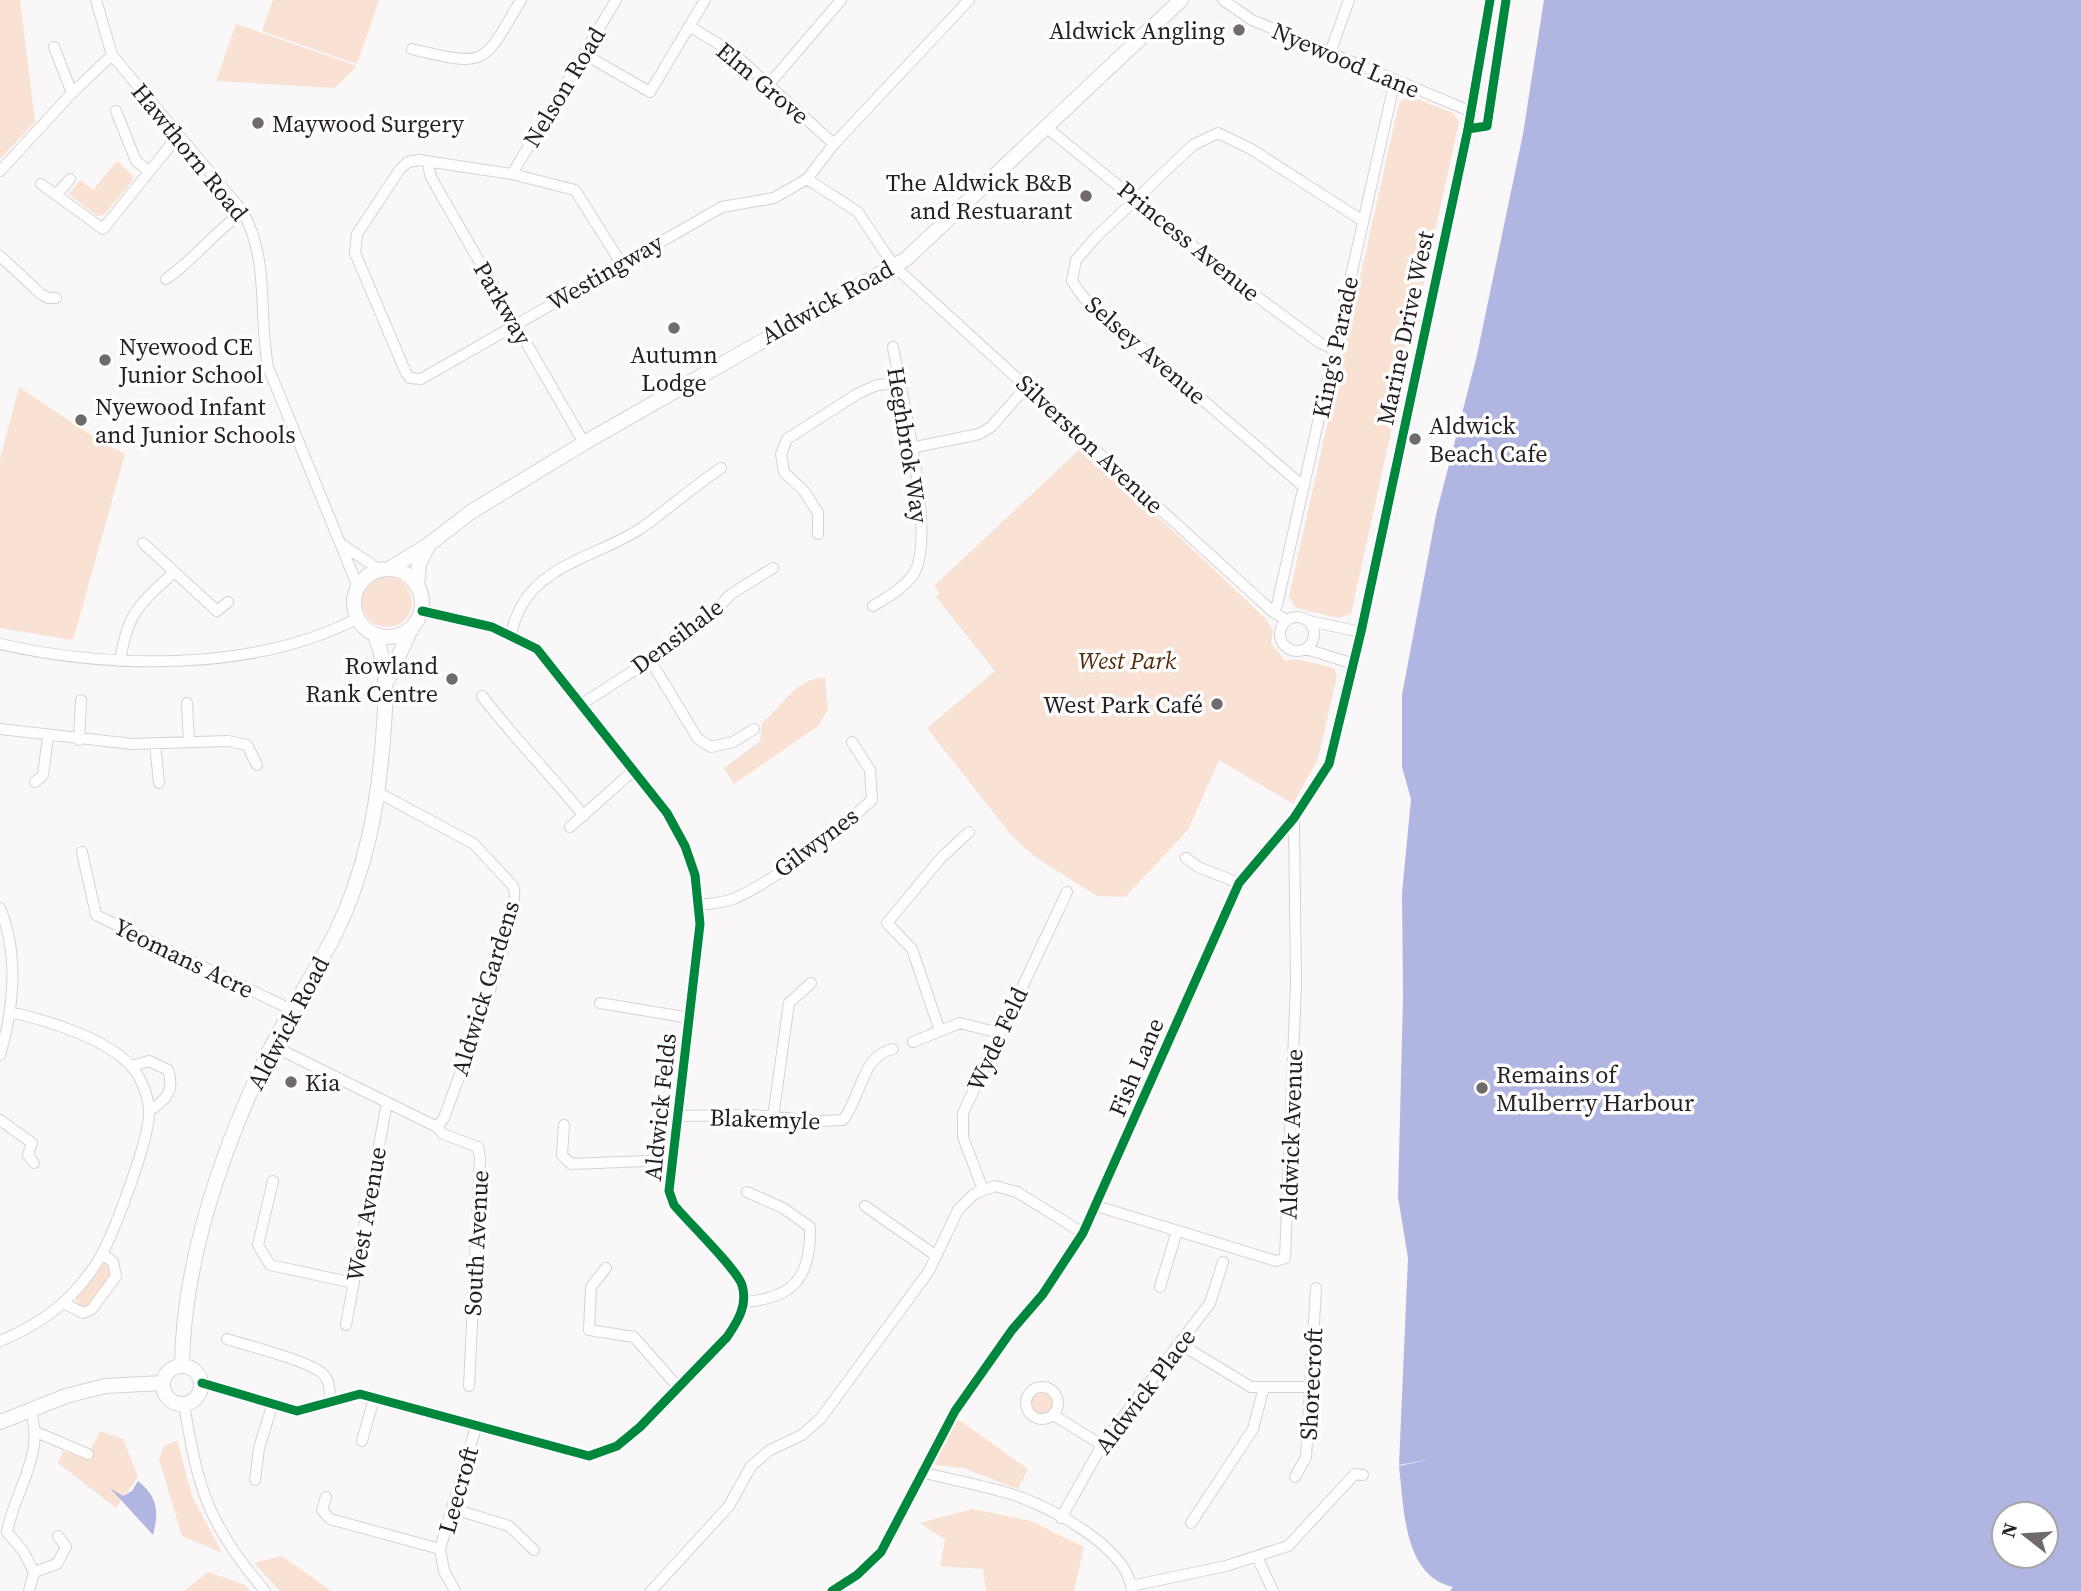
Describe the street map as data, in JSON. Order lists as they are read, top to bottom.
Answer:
{
  "streets": {
    "main road": ["Aldwick Road"],
    "street": [
      "Nyewood Lane",
      "Elm Grove",
      "Nelson Road",
      "Hawthorn Road",
      "Princess Avenue",
      "Westingway",
      "Parkway",
      "Marine Drive West",
      "King's Parade",
      "Selsey Avenue",
      "Silverston Avenue",
      "Heghbrok Way",
      "Densihale",
      "Gilwynes",
      "Yeomans Acre",
      "Aldwick Gardens",
      "Wyde Feld",
      "Fish Lane",
      "Aldwick Felds",
      "Blakemyle",
      "Aldwick Avenue",
      "West Avenue",
      "South Avenue",
      "Shorecroft",
      "Aldwick Place",
      "Leecroft"
    ]
  },
  "crossings": [
    ["Nyewood Lane", "Marine Drive West"],
    ["Nyewood Lane", "King's Parade"],
    ["Hawthorn Road", "Aldwick Road"],
    ["Hawthorn Road", "Aldwick Felds"],
    ["Princess Avenue", "Aldwick Road"],
    ["Princess Avenue", "King's Parade"],
    ["Princess Avenue", "Selsey Avenue"],
    ["Westingway", "Parkway"],
    ["Westingway", "Silverston Avenue"],
    ["Aldwick Road", "Parkway"],
    ["Aldwick Road", "Silverston Avenue"],
    ["Aldwick Road", "Yeomans Acre"],
    ["Aldwick Road", "Aldwick Gardens"],
    ["Aldwick Road", "Aldwick Felds"],
    ["Marine Drive West", "Fish Lane"],
    ["King's Parade", "Selsey Avenue"],
    ["King's Parade", "Silverston Avenue"],
    ["Densihale", "Aldwick Felds"],
    ["Gilwynes", "Aldwick Felds"],
    ["Aldwick Gardens", "South Avenue"],
    ["Fish Lane", "Aldwick Avenue"],
    ["Aldwick Felds", "Blakemyle"]
  ],
  "parks": ["West Park"],
  "places": [
    "Aldwick Angling",
    "Maywood Surgery",
    "The Aldwick B&B and Restuarant",
    "Autumn Lodge",
    "Nyewood CE Junior School",
    "Nyewood Infant and Junior Schools",
    "Aldwick Beach Cafe",
    "Rowland Rank Centre",
    "West Park Café",
    "Kia",
    "Remains of Mulberry Harbour"
  ],
  "north": "left"
}
